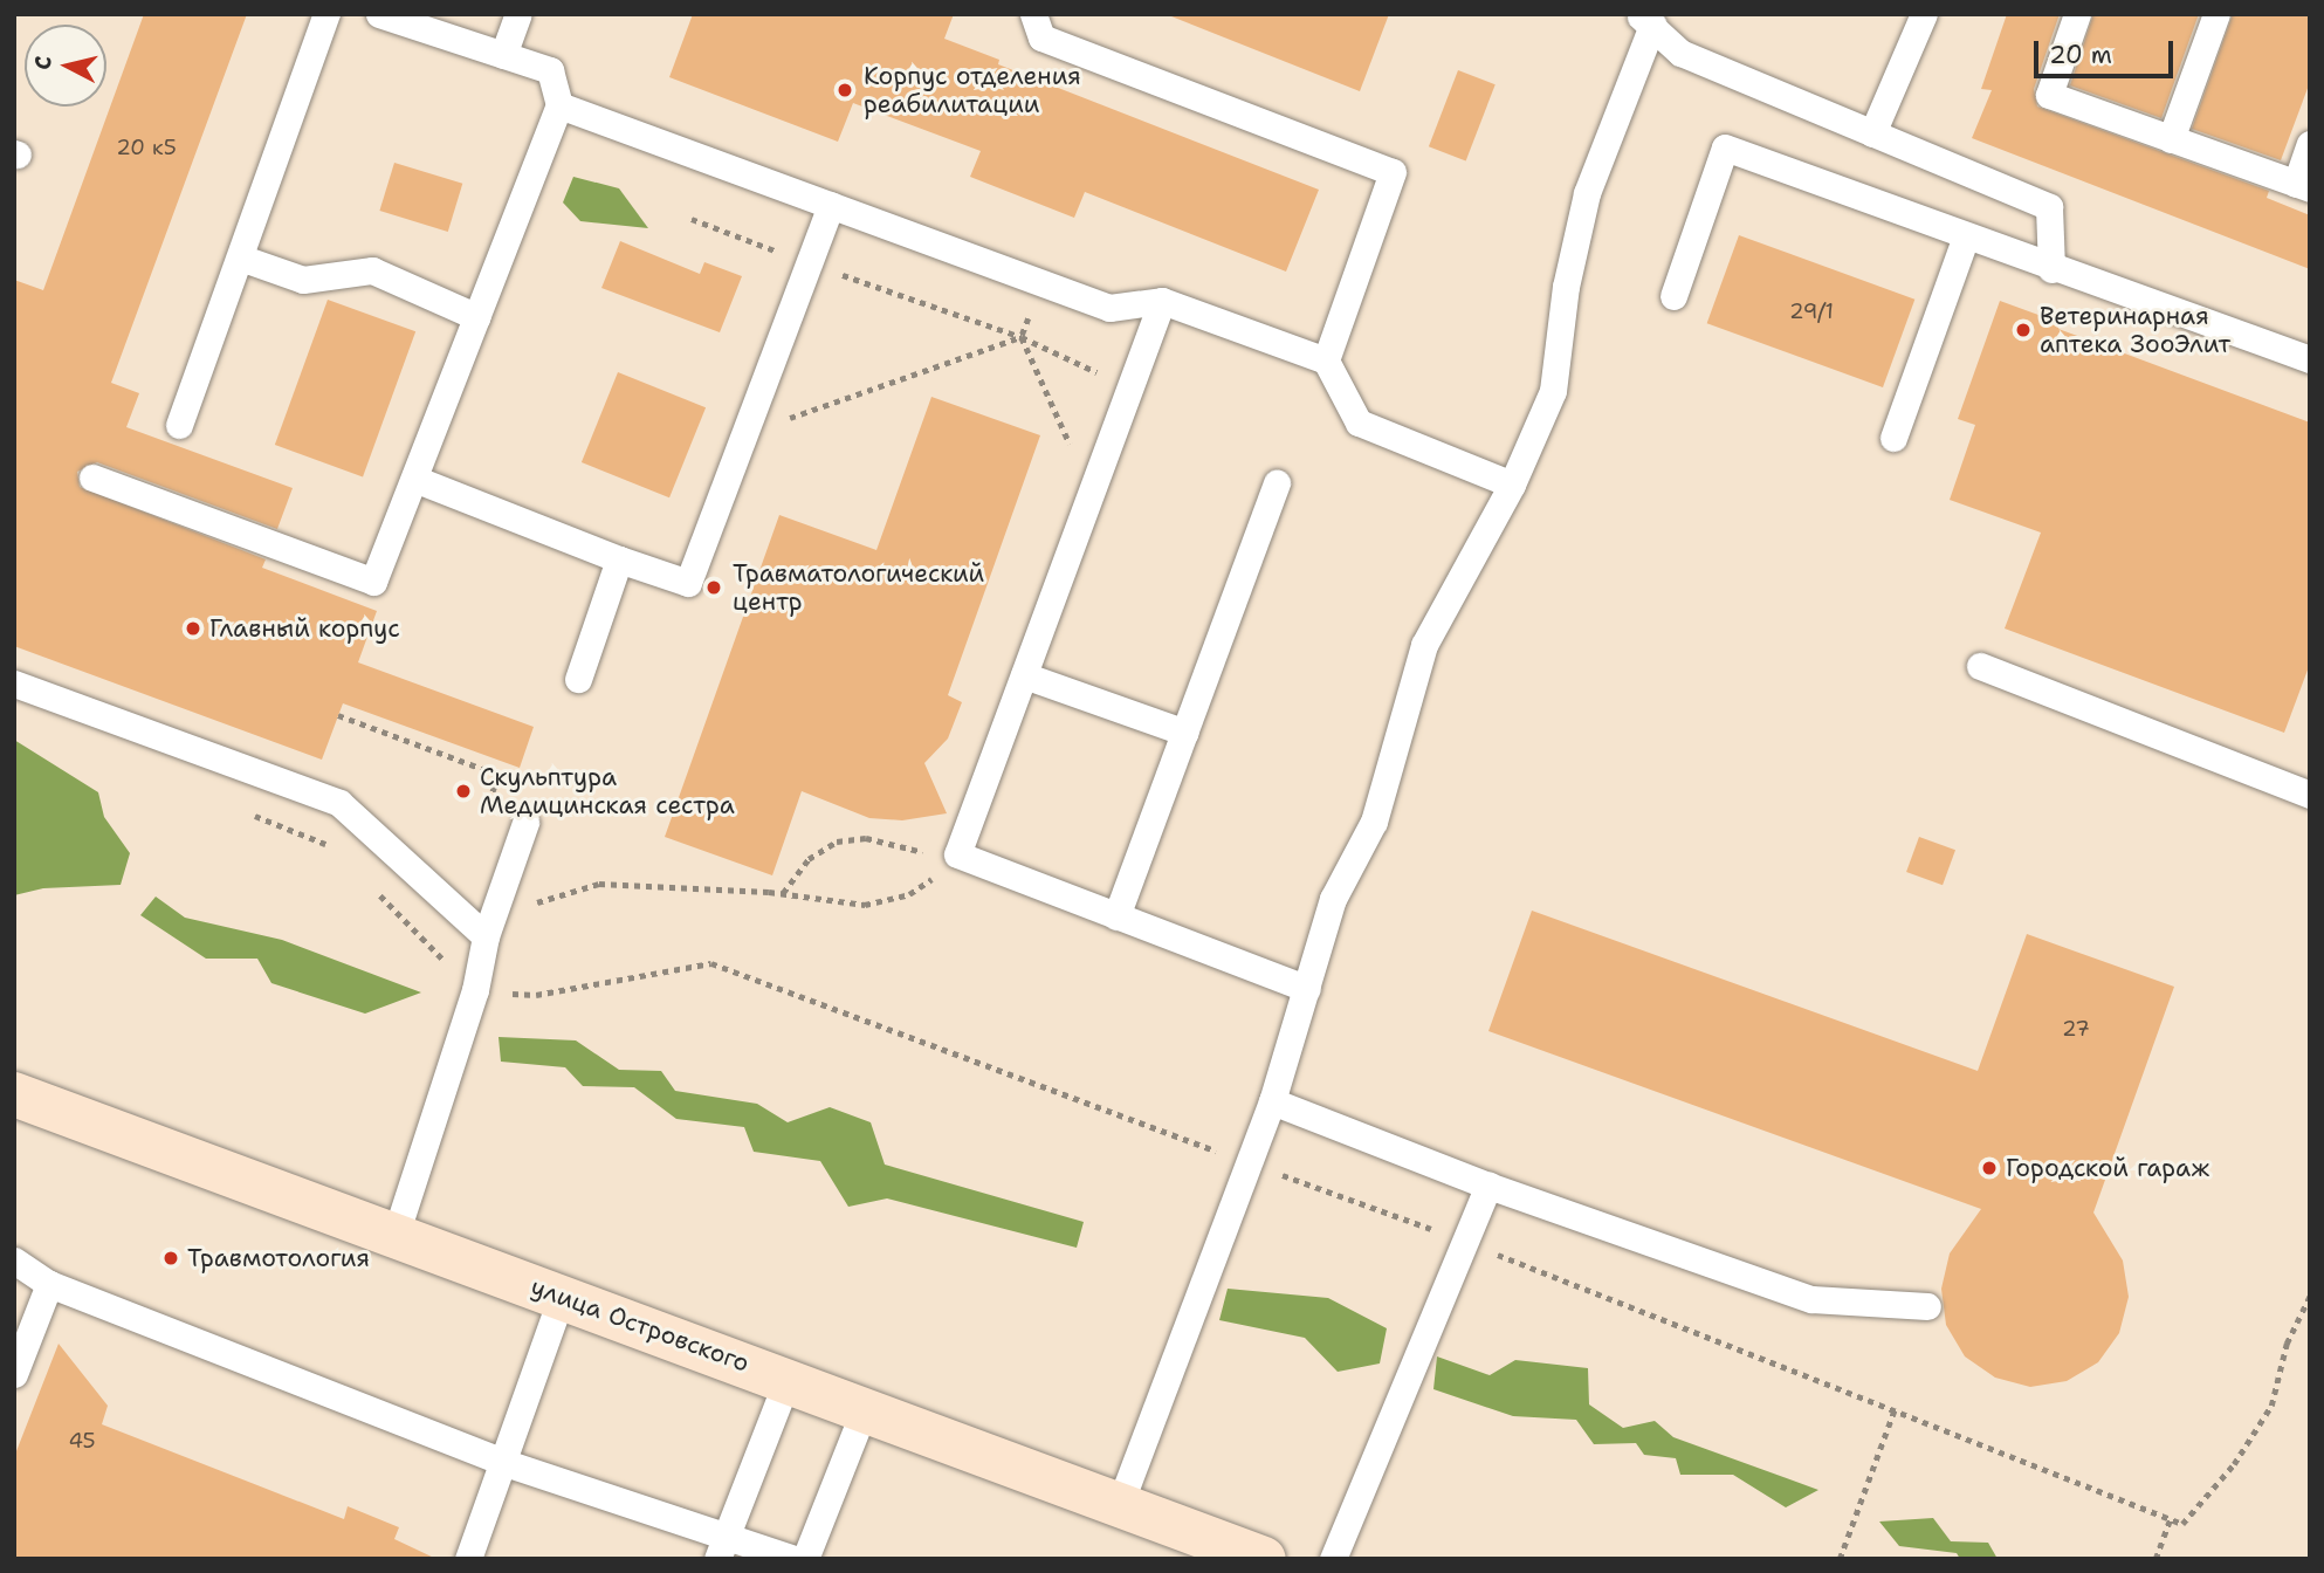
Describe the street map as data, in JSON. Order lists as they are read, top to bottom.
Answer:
{
  "streets": {
    "main road": ["улица Островского"]
  },
  "places": [
    "Корпус отделения реабилитации",
    "Ветеринарная аптека ЗооЭлит",
    "Травматологический центр",
    "Главный корпус",
    "Скульптура Медицинская сестра",
    "Городской гараж",
    "Травмотология"
  ],
  "house_numbers": [
    "20 к5",
    "29/1",
    "27",
    "45"
  ],
  "scale_bar": "20 m",
  "north": "left"
}
